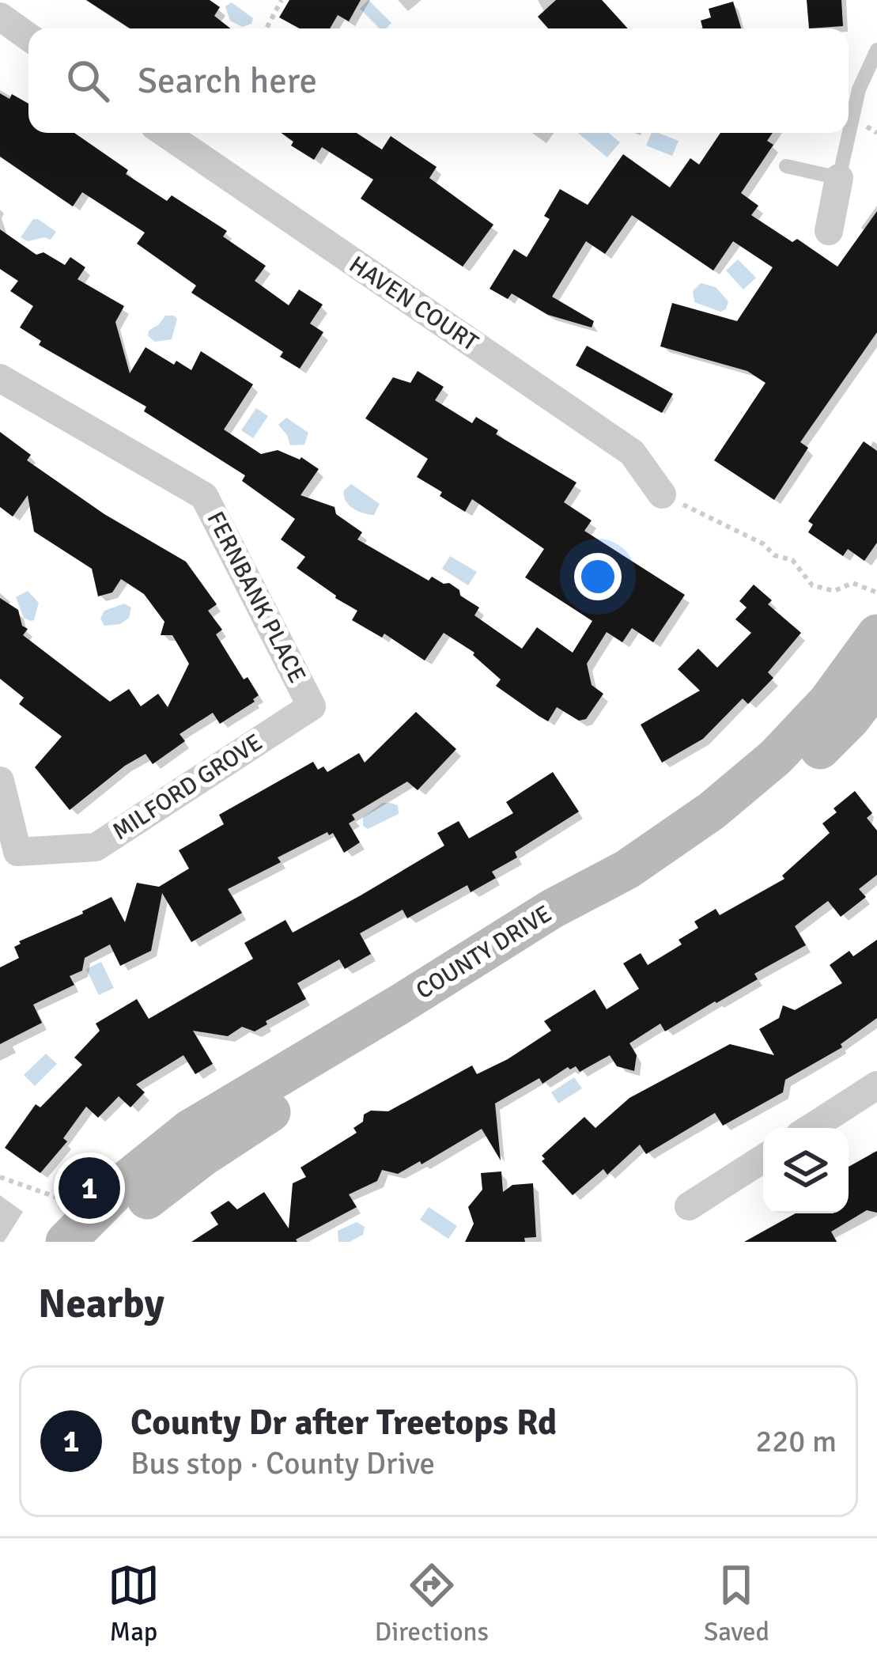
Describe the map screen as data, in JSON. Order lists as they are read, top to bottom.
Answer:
{
  "streets": {
    "main road": ["COUNTY DRIVE"],
    "street": ["HAVEN COURT", "FERNBANK PLACE", "MILFORD GROVE"]
  },
  "crossings": [
    ["FERNBANK PLACE", "MILFORD GROVE"]
  ],
  "page": {
    "search": "Search here",
    "pins": "1",
    "heading": "Nearby",
    "list": [
      {
        "mark": "1",
        "name": "County Dr after Treetops Rd",
        "note": "Bus stop · County Drive",
        "value": "220 m"
      }
    ],
    "nav": ["Map", "Directions", "Saved"]
  }
}
